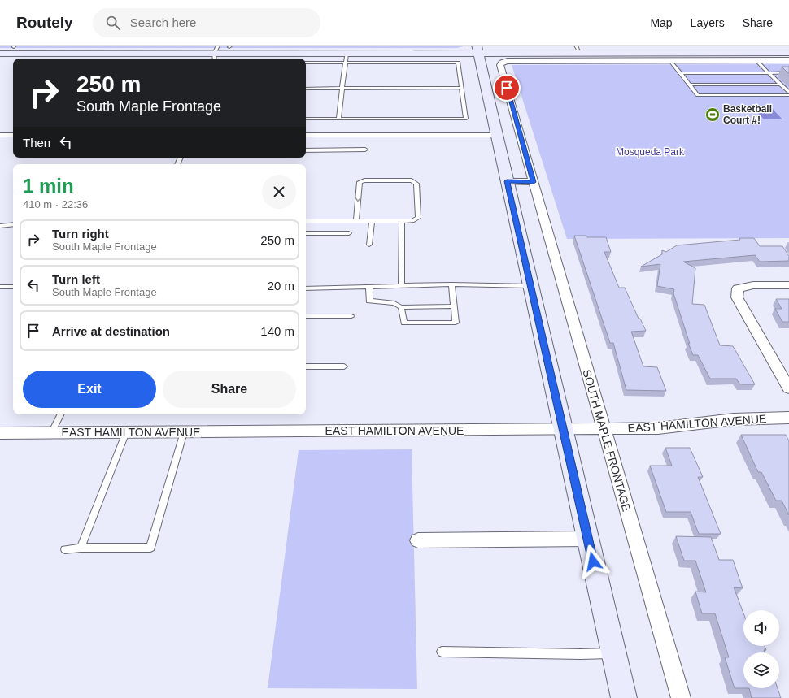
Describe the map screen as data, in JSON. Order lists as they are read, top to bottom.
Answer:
{
  "streets": {
    "street": ["EAST HAMILTON AVENUE", "SOUTH MAPLE FRONTAGE"]
  },
  "crossings": [
    ["EAST HAMILTON AVENUE", "SOUTH MAPLE FRONTAGE"]
  ],
  "parks": ["Mosqueda Park"],
  "places": {
    "sports": ["Basketball Court #!"]
  },
  "page": {
    "header": "Routely",
    "search": "Search here",
    "nav": ["Map", "Layers", "Share"],
    "turn": ["250 m", "South Maple Frontage"],
    "then": "Then",
    "heading": ["1 min", "410 m · 22:36"],
    "list": [
      {
        "name": "Turn right",
        "note": "South Maple Frontage",
        "value": "250 m"
      },
      {
        "name": "Turn left",
        "note": "South Maple Frontage",
        "value": "20 m"
      },
      {
        "name": "Arrive at destination",
        "value": "140 m"
      }
    ],
    "buttons": ["Exit", "Share"]
  }
}
